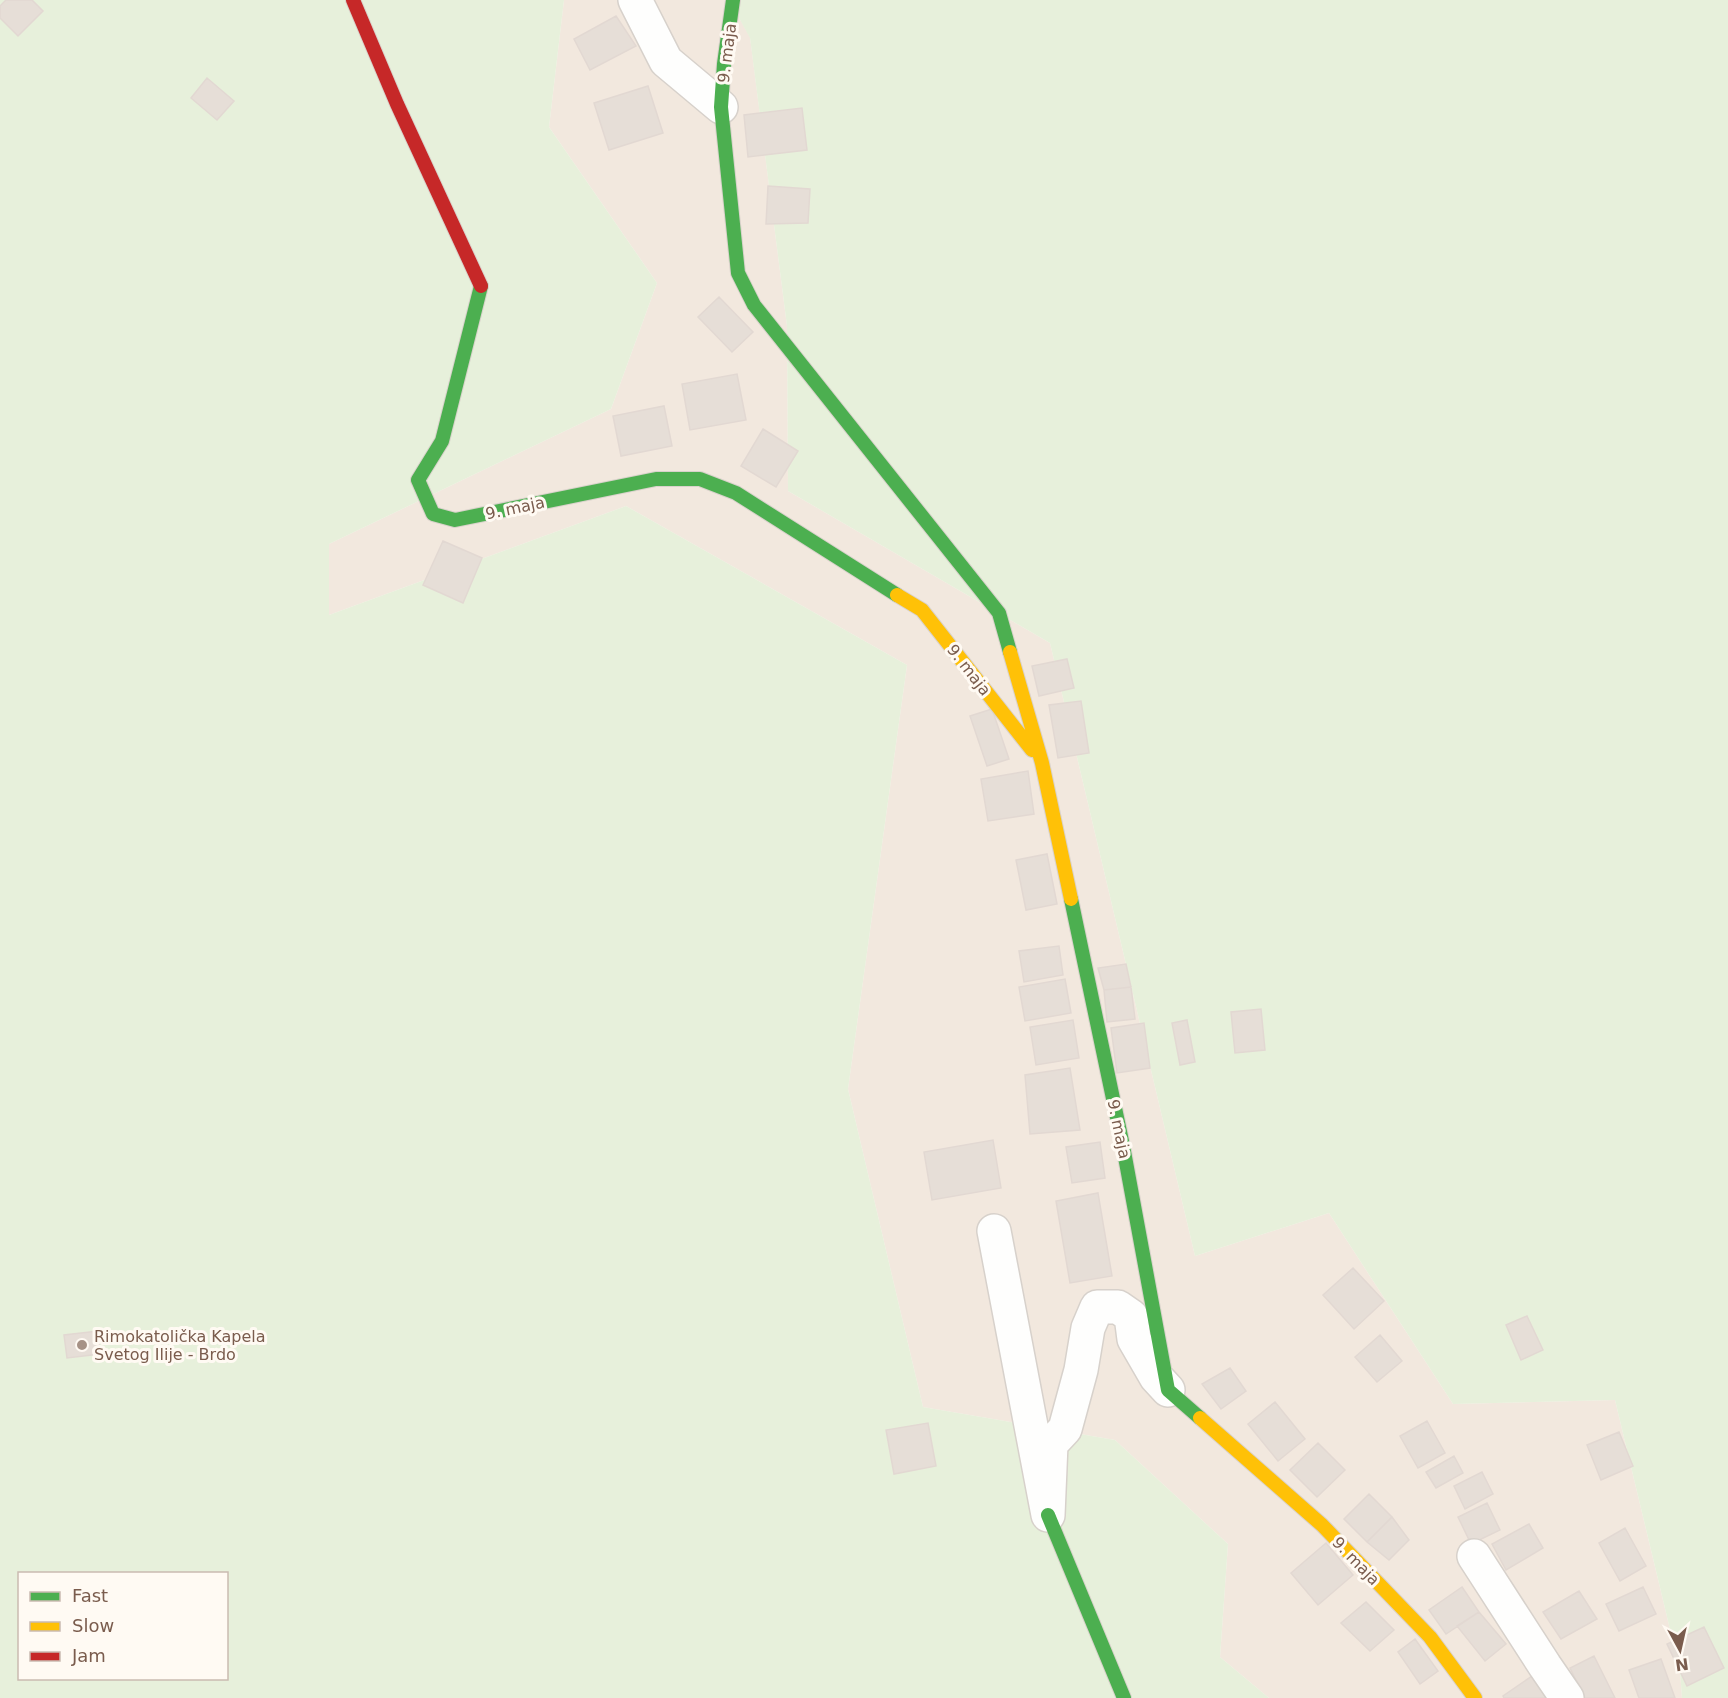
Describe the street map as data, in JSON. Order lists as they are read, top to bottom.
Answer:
{
  "streets": {
    "street": ["9. maja"]
  },
  "places": ["Rimokatolička Kapela Svetog Ilije - Brdo"],
  "legend": ["Fast", "Slow", "Jam"],
  "north": "bottom"
}
